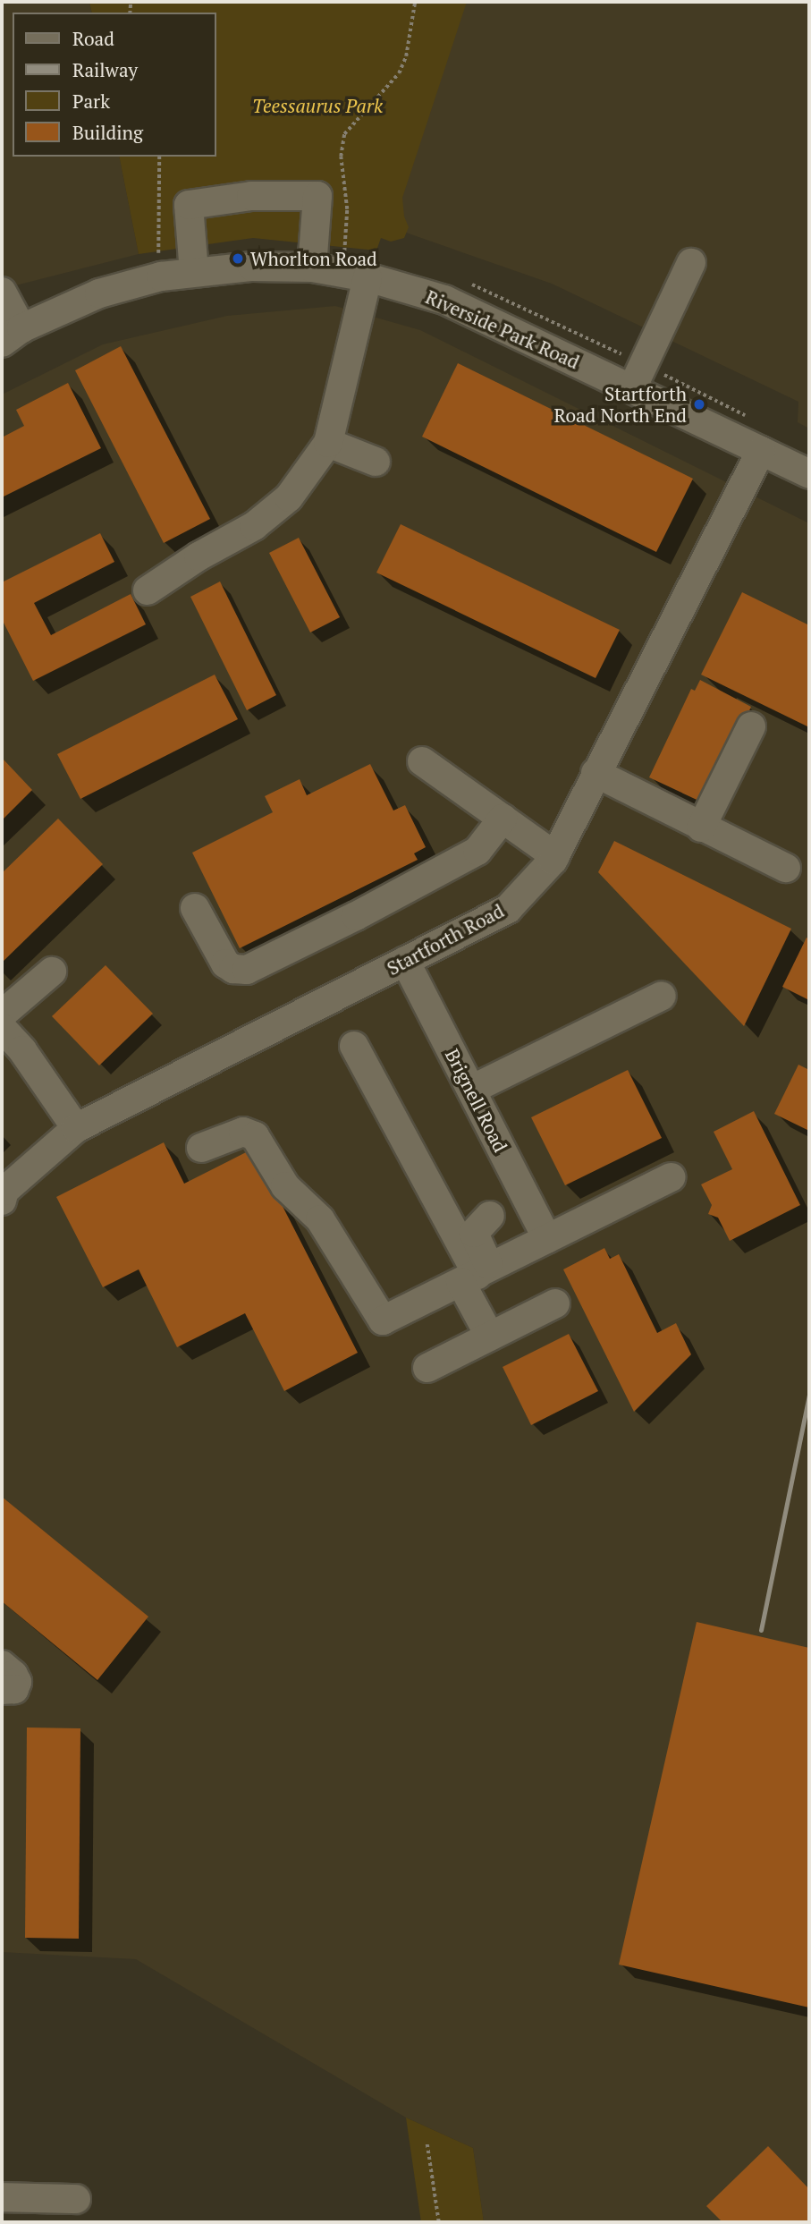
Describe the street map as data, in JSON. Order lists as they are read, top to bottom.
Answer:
{
  "streets": {
    "street": ["Riverside Park Road", "Startforth Road", "Brignell Road"]
  },
  "crossings": [
    ["Riverside Park Road", "Startforth Road"],
    ["Startforth Road", "Brignell Road"]
  ],
  "parks": ["Teessaurus Park"],
  "places": ["Whorlton Road", "Startforth Road North End"],
  "legend": [
    "Road",
    "Railway",
    "Park",
    "Building"
  ]
}
